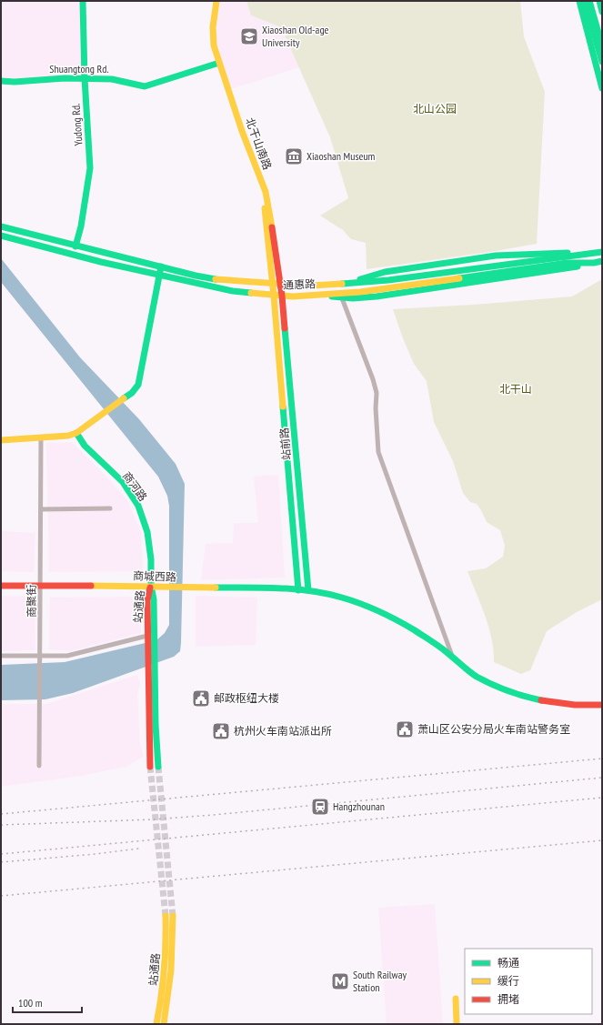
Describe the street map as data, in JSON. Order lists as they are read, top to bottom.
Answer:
{
  "streets": {
    "main road": [
      "Shuangtong Rd.",
      "Yudong Rd.",
      "北干山南路",
      "通惠路",
      "站前路",
      "商河路",
      "商城西路",
      "站通路"
    ],
    "street": ["商聚街"]
  },
  "crossings": [
    ["Shuangtong Rd.", "Yudong Rd."],
    ["Shuangtong Rd.", "北干山南路"],
    ["Yudong Rd.", "通惠路"],
    ["北干山南路", "通惠路"],
    ["北干山南路", "站前路"],
    ["通惠路", "站前路"],
    ["站前路", "商城西路"],
    ["商河路", "商城西路"],
    ["商河路", "站通路"],
    ["商城西路", "商聚街"],
    ["商城西路", "站通路"]
  ],
  "parks": ["北山公园", "北干山"],
  "places": {
    "school or university": ["Xiaoshan Old-age University"],
    "museum": ["Xiaoshan Museum"],
    "public building": ["邮政枢纽大楼", "萧山区公安分局火车南站警务室", "杭州火车南站派出所"],
    "station": ["Hangzhounan"],
    "metro station": ["South Railway Station"]
  },
  "legend": ["畅通", "缓行", "拥堵"],
  "scale_bar": "100 m"
}
